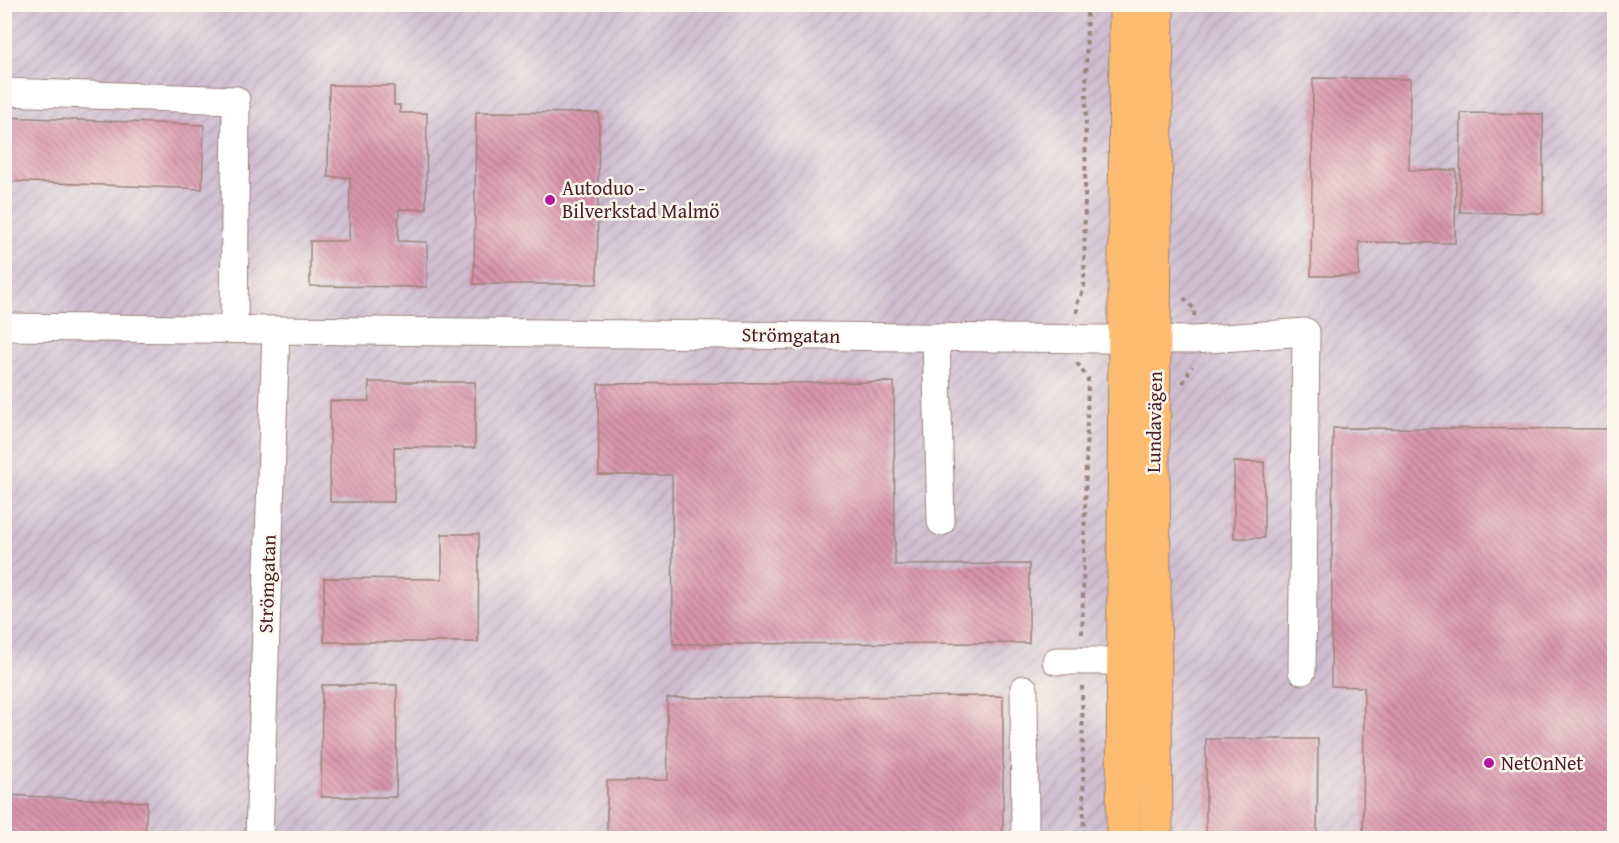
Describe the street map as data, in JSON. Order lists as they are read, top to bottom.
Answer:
{
  "streets": {
    "main road": ["Lundavägen"],
    "street": ["Strömgatan"]
  },
  "crossings": [
    ["Strömgatan", "Lundavägen"]
  ],
  "places": ["Autoduo - Bilverkstad Malmö", "NetOnNet"]
}
